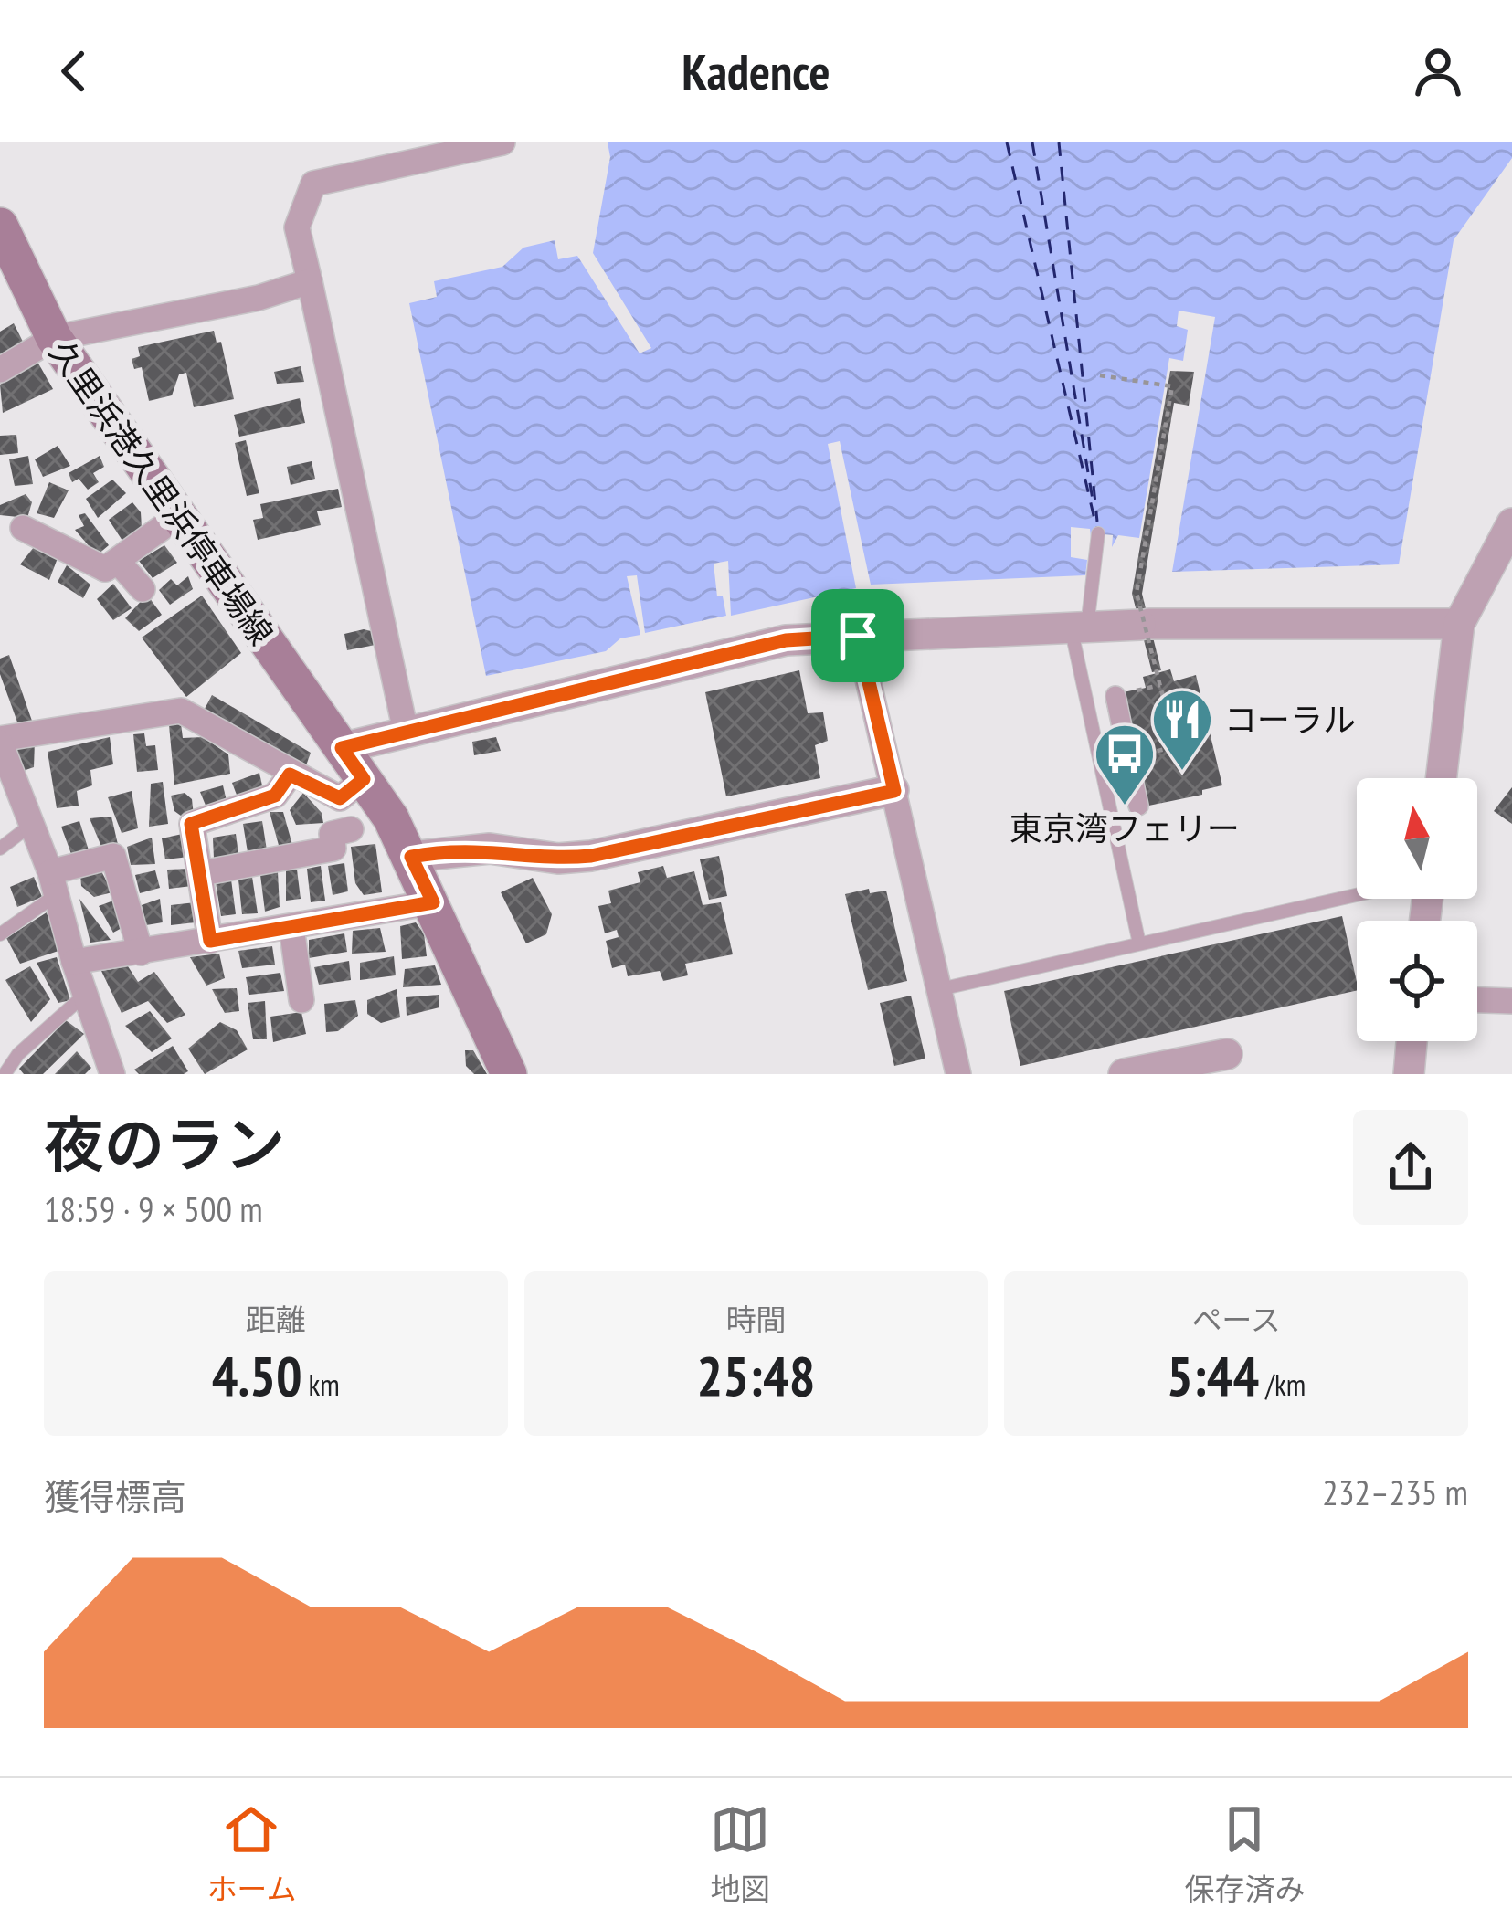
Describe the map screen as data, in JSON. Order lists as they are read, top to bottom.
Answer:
{
  "streets": {
    "main road": ["久里浜港久里浜停車場線"]
  },
  "places": {
    "restaurant": ["コーラル"],
    "bus stop": ["東京湾フェリー"]
  },
  "north": "top",
  "page": {
    "header": "Kadence",
    "heading": ["夜のラン", "18:59 · 9 × 500 m"],
    "stats": [
      ["距離", "4.50 km"],
      ["時間", "25:48"],
      ["ペース", "5:44 /km"]
    ],
    "chart": ["獲得標高", "232–235 m"],
    "tabs": ["ホーム", "地図", "保存済み"]
  }
}
